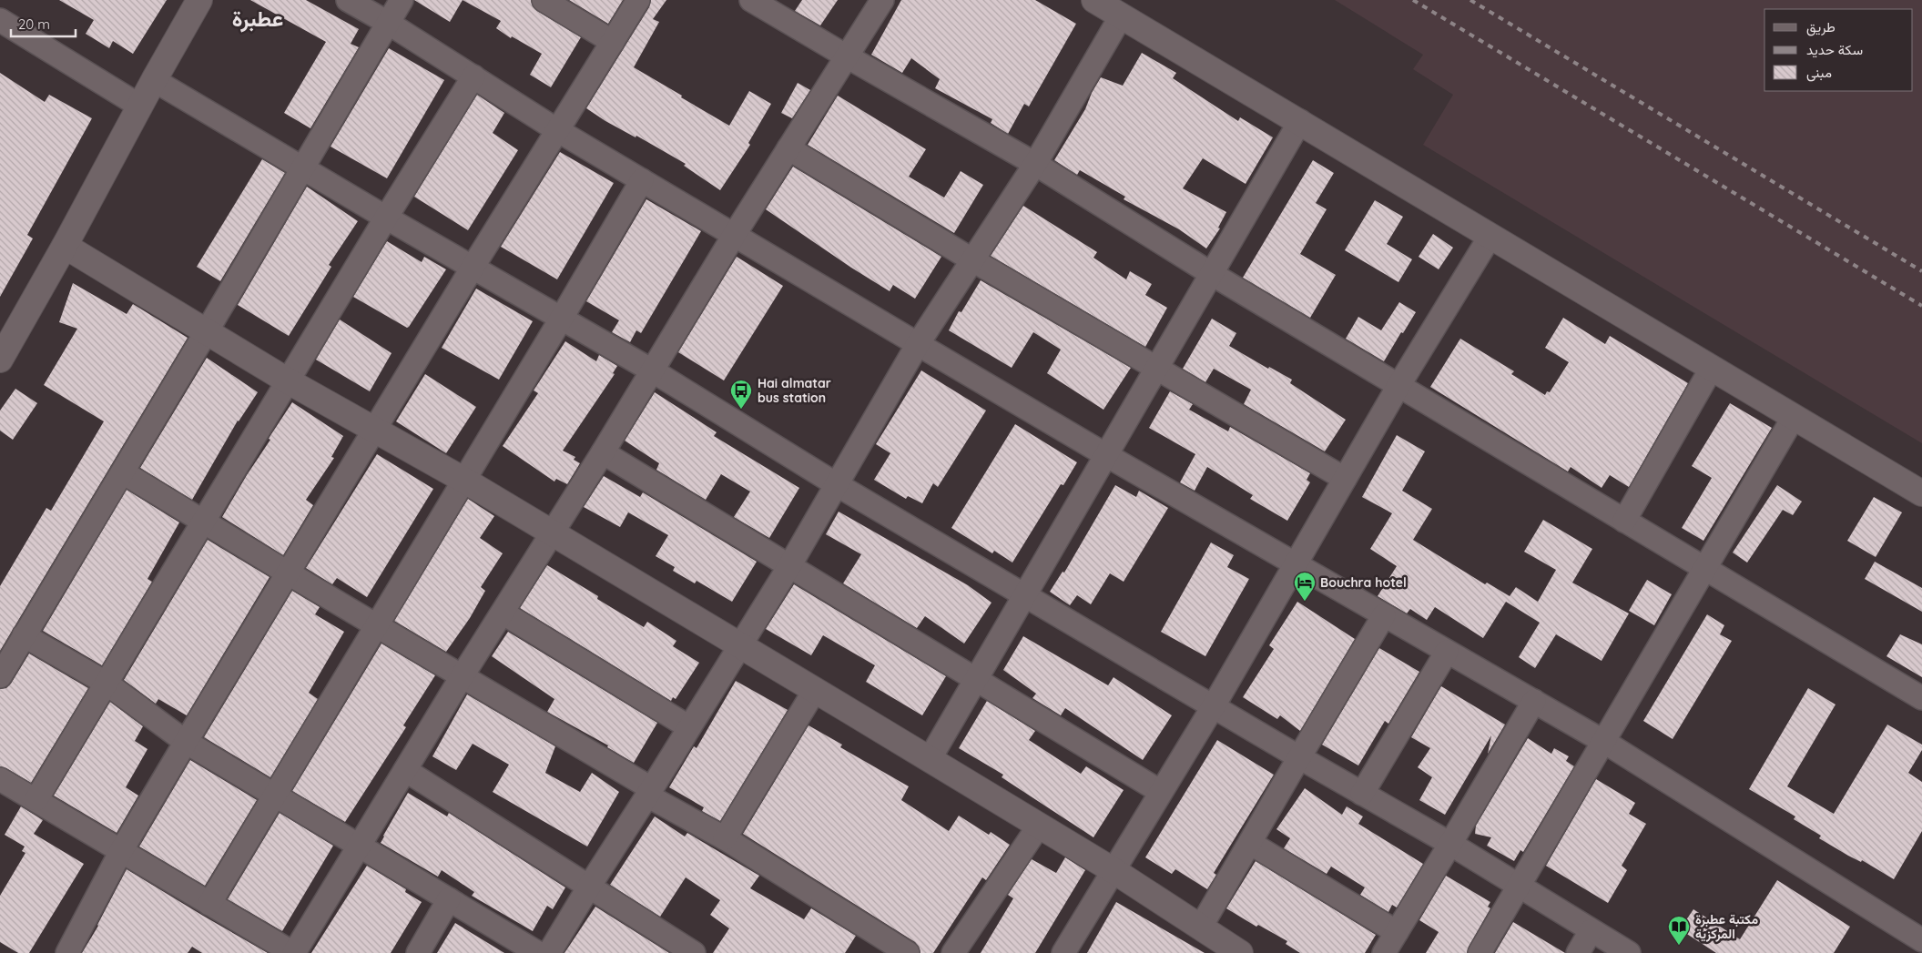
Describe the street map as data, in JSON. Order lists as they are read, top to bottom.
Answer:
{
  "districts": ["عطبرة"],
  "places": {
    "bus stop": ["Hai almatar bus station"],
    "hotel": ["Bouchra hotel"],
    "library": ["مكتبة عطبرة المركزية"]
  },
  "legend": ["طريق", "سكة حديد", "مبنى"],
  "scale_bar": "20 m"
}
